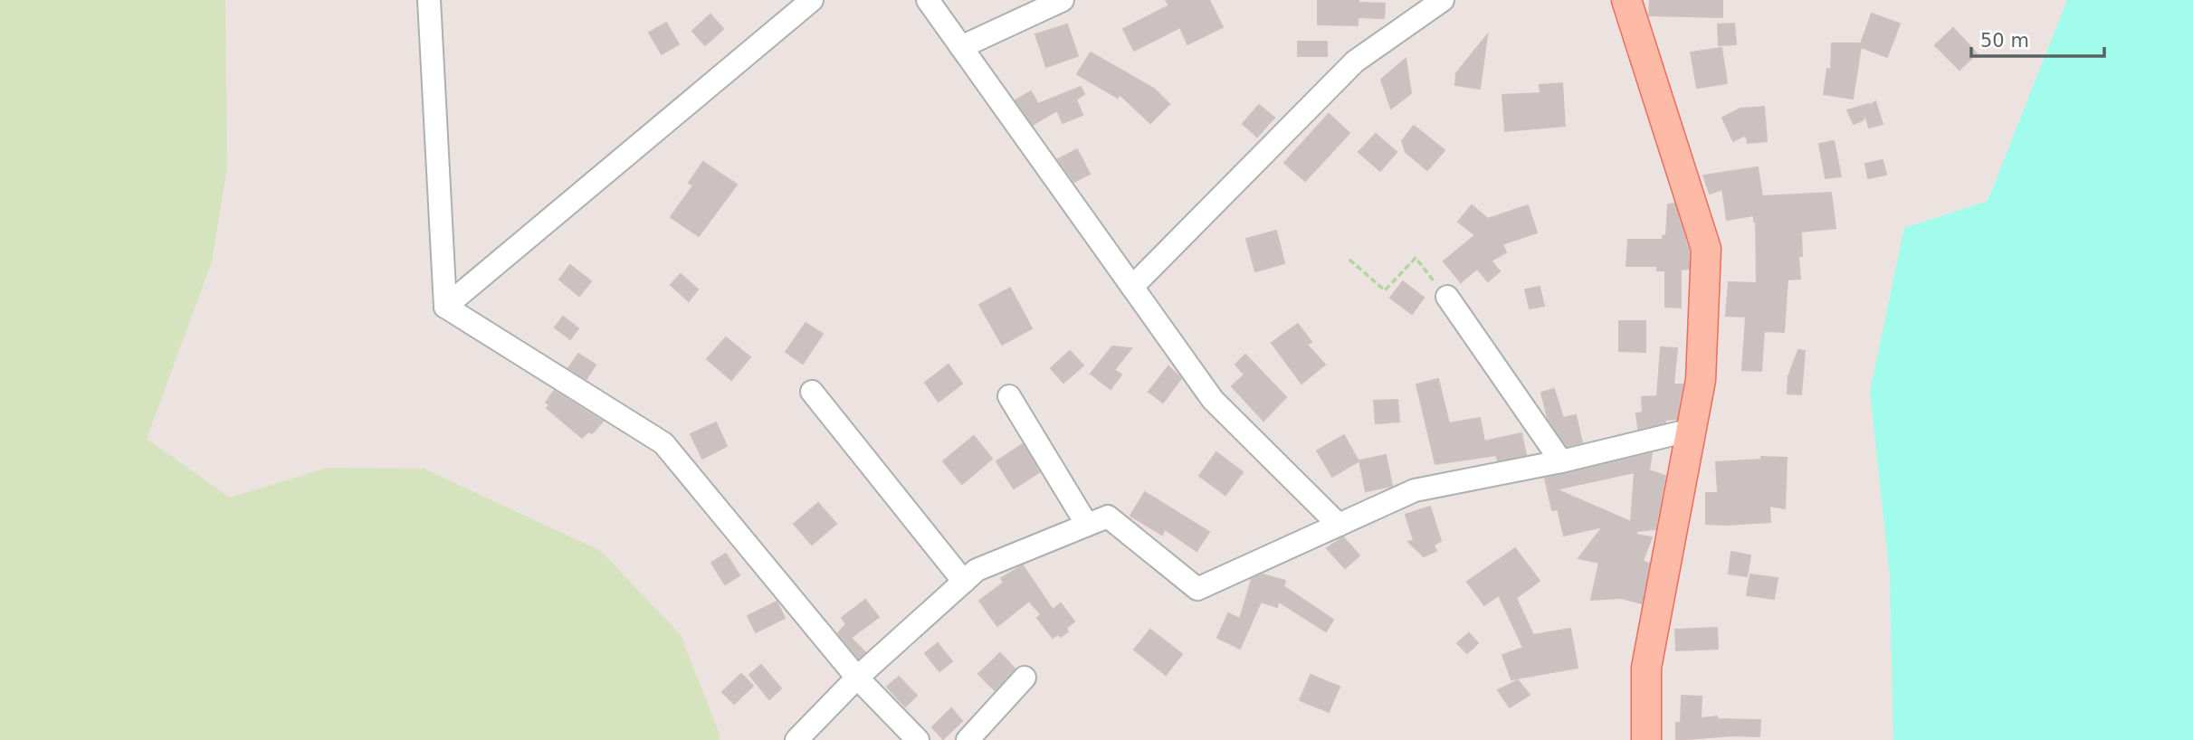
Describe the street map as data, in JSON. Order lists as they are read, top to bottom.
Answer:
{
  "scale_bar": "50 m"
}
